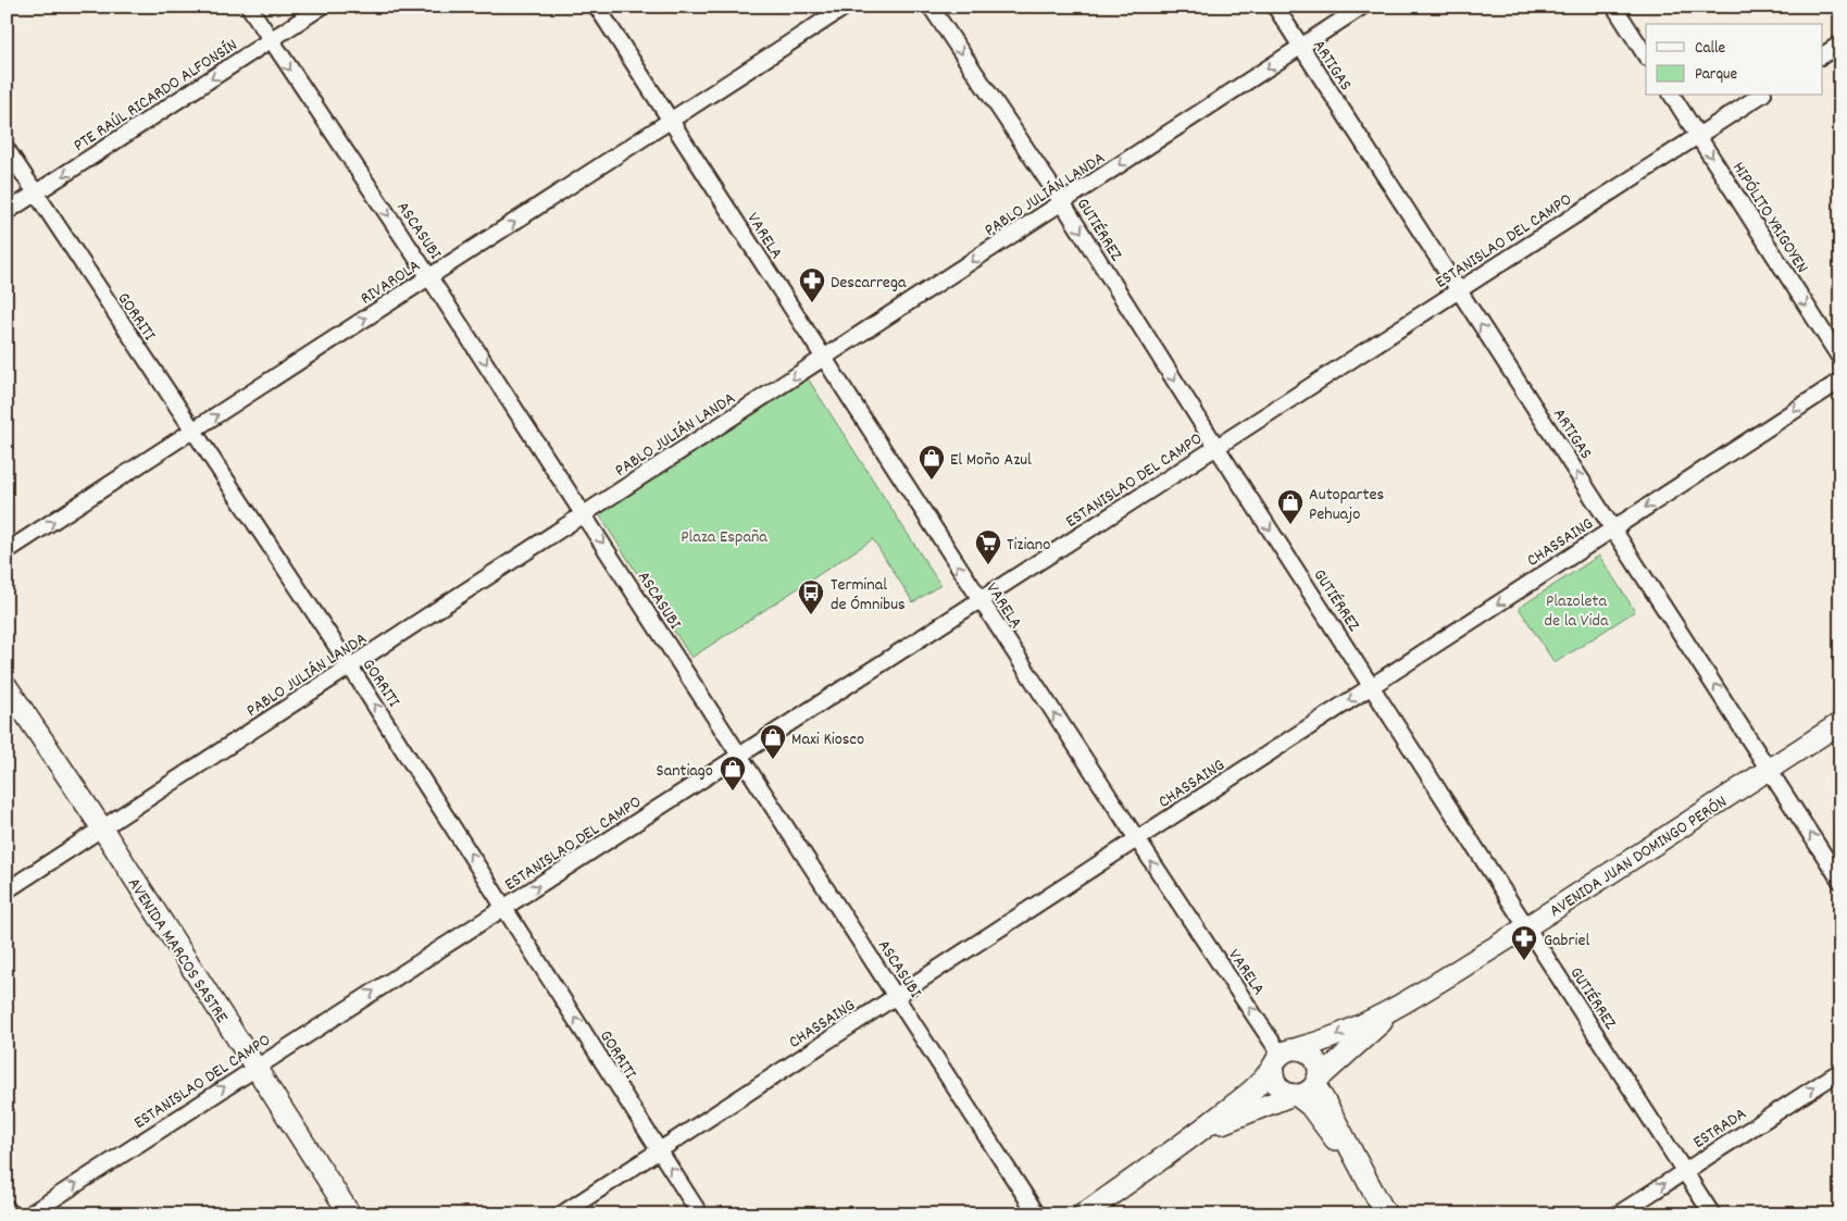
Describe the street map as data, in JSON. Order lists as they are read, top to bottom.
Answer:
{
  "streets": {
    "main road": ["AVENIDA JUAN DOMINGO PERÓN", "AVENIDA MARCOS SASTRE"],
    "street": [
      "ARTIGAS",
      "PTE RAÚL RICARDO ALFONSÍN",
      "PABLO JULIÁN LANDA",
      "HIPÓLITO YRIGOYEN",
      "GUTIÉRREZ",
      "ASCASUBI",
      "VARELA",
      "ESTANISLAO DEL CAMPO",
      "RIVAROLA",
      "GORRITI",
      "CHASSAING",
      "ESTRADA"
    ]
  },
  "crossings": [
    ["ARTIGAS", "PABLO JULIÁN LANDA"],
    ["ARTIGAS", "ESTANISLAO DEL CAMPO"],
    ["ARTIGAS", "CHASSAING"],
    ["ARTIGAS", "AVENIDA JUAN DOMINGO PERÓN"],
    ["PTE RAÚL RICARDO ALFONSÍN", "ASCASUBI"],
    ["PTE RAÚL RICARDO ALFONSÍN", "GORRITI"],
    ["PABLO JULIÁN LANDA", "GUTIÉRREZ"],
    ["PABLO JULIÁN LANDA", "ASCASUBI"],
    ["PABLO JULIÁN LANDA", "VARELA"],
    ["PABLO JULIÁN LANDA", "GORRITI"],
    ["PABLO JULIÁN LANDA", "AVENIDA MARCOS SASTRE"],
    ["HIPÓLITO YRIGOYEN", "ESTANISLAO DEL CAMPO"],
    ["GUTIÉRREZ", "ESTANISLAO DEL CAMPO"],
    ["GUTIÉRREZ", "CHASSAING"],
    ["GUTIÉRREZ", "AVENIDA JUAN DOMINGO PERÓN"],
    ["GUTIÉRREZ", "ESTRADA"],
    ["ASCASUBI", "ESTANISLAO DEL CAMPO"],
    ["ASCASUBI", "RIVAROLA"],
    ["ASCASUBI", "CHASSAING"],
    ["VARELA", "ESTANISLAO DEL CAMPO"],
    ["VARELA", "RIVAROLA"],
    ["VARELA", "CHASSAING"],
    ["VARELA", "AVENIDA JUAN DOMINGO PERÓN"],
    ["ESTANISLAO DEL CAMPO", "GORRITI"],
    ["ESTANISLAO DEL CAMPO", "AVENIDA MARCOS SASTRE"],
    ["RIVAROLA", "GORRITI"],
    ["GORRITI", "CHASSAING"]
  ],
  "one_way": [
    "ARTIGAS",
    "PTE RAÚL RICARDO ALFONSÍN",
    "PABLO JULIÁN LANDA",
    "HIPÓLITO YRIGOYEN",
    "GUTIÉRREZ",
    "ASCASUBI",
    "VARELA",
    "ESTANISLAO DEL CAMPO",
    "RIVAROLA",
    "GORRITI",
    "CHASSAING",
    "ESTRADA"
  ],
  "parks": ["Plaza España", "Plazoleta de la Vida"],
  "places": {
    "pharmacy": ["Descarrega", "Gabriel"],
    "shop": [
      "El Moño Azul",
      "Autopartes Pehuajo",
      "Maxi Kiosco",
      "Santiago"
    ],
    "supermarket": ["Tiziano"],
    "bus stop": ["Terminal de Ómnibus"]
  },
  "legend": ["Calle", "Parque"]
}
